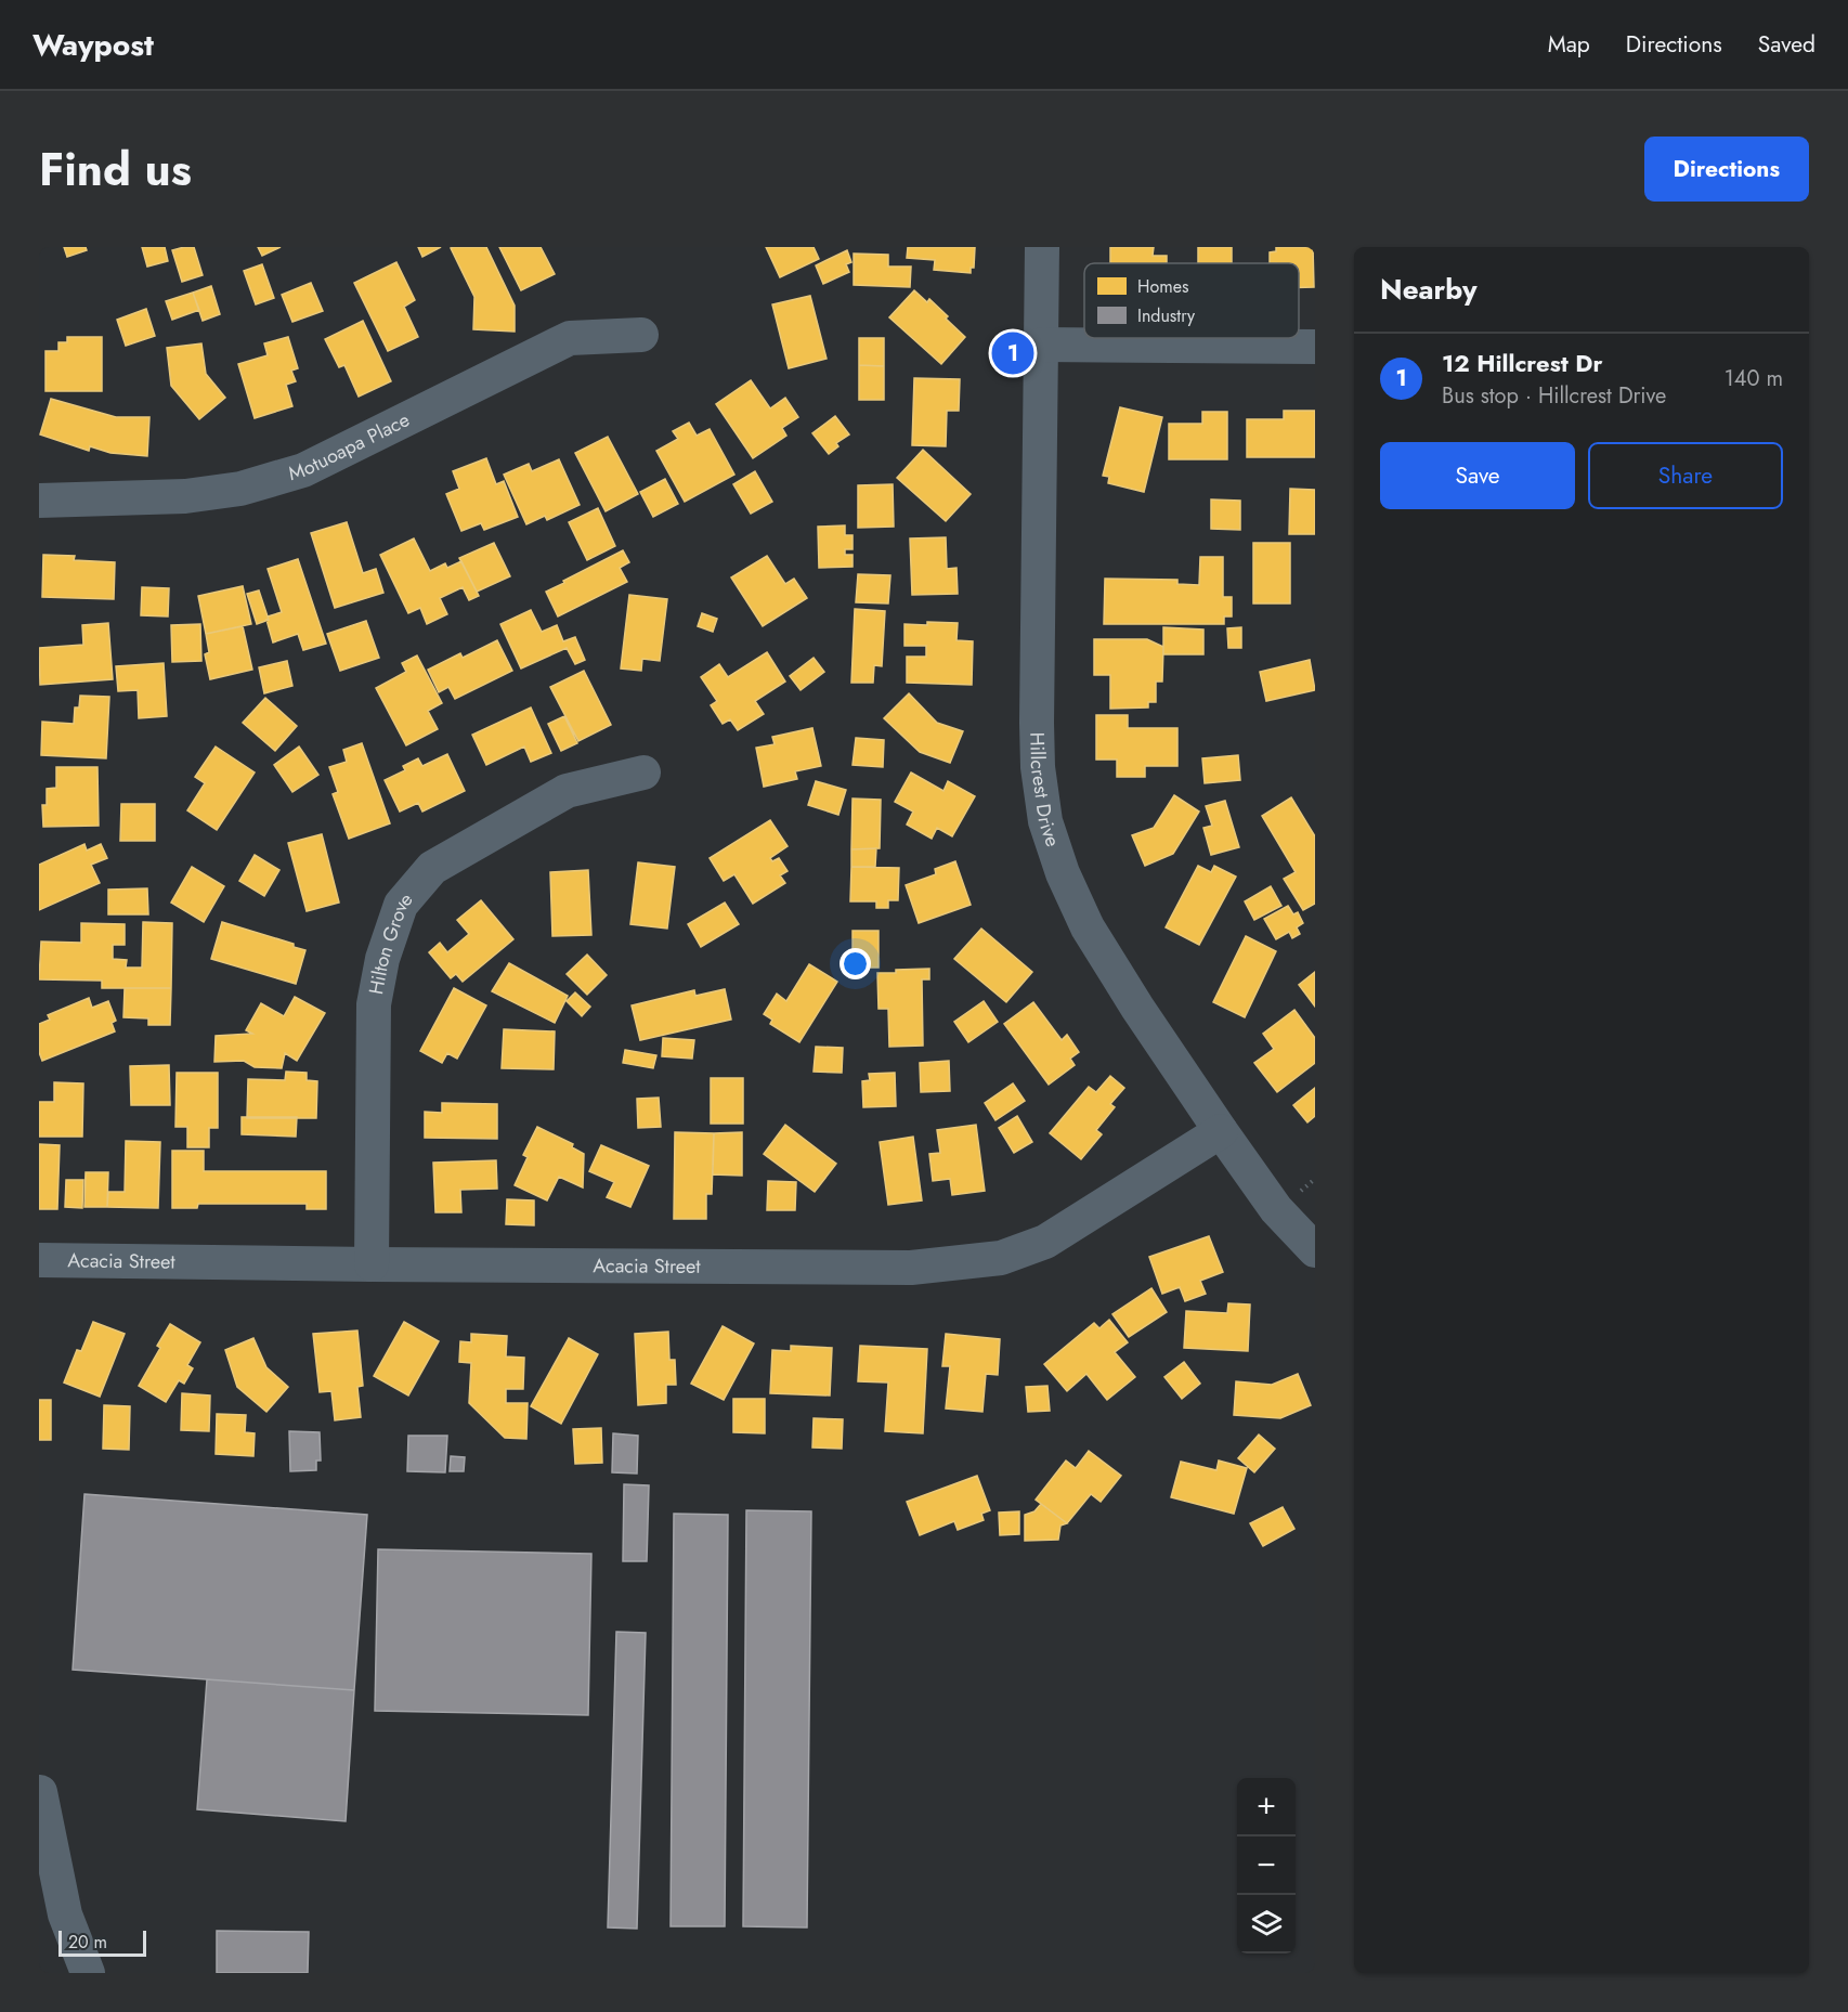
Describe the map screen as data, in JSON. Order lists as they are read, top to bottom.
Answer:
{
  "streets": {
    "street": [
      "Motuoapa Place",
      "Hillcrest Drive",
      "Hilton Grove",
      "Acacia Street"
    ]
  },
  "crossings": [
    ["Hillcrest Drive", "Acacia Street"],
    ["Hilton Grove", "Acacia Street"]
  ],
  "legend": ["Homes", "Industry"],
  "scale_bar": "20 m",
  "page": {
    "header": "Waypost",
    "nav": ["Map", "Directions", "Saved"],
    "title": "Find us",
    "buttons": [
      "Directions",
      ["Save", "Share"]
    ],
    "heading": "Nearby",
    "pins": "1",
    "list": [
      {
        "mark": "1",
        "name": "12 Hillcrest Dr",
        "note": "Bus stop · Hillcrest Drive",
        "value": "140 m"
      }
    ],
    "map_buttons": ["+", "−"],
    "scale": "20 m"
  }
}
